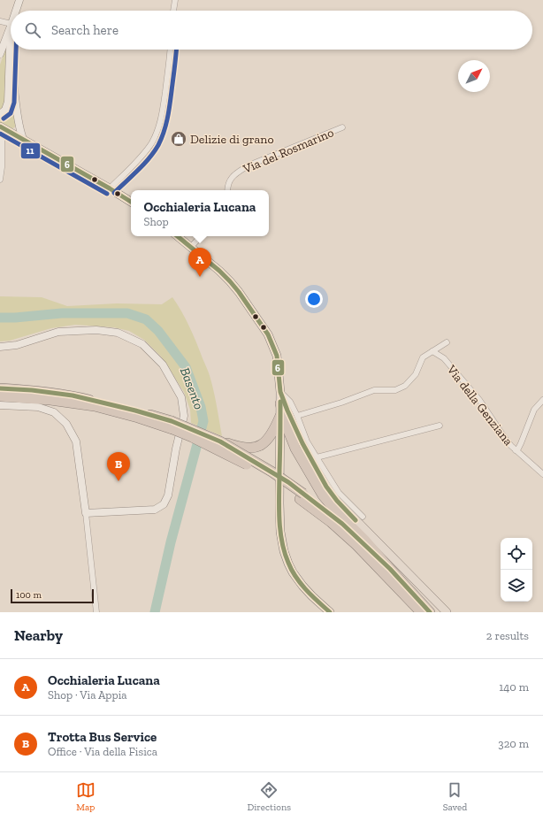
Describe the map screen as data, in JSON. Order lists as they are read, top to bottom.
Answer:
{
  "streets": {
    "street": ["Via del Rosmarino", "Via della Genziana"]
  },
  "water": ["Basento"],
  "places": {
    "shop": ["Delizie di grano"]
  },
  "lines": ["transit line 11", "transit line 6"],
  "scale_bar": "100 m",
  "north": "top right",
  "page": {
    "search": "Search here",
    "popup": ["Occhialeria Lucana", "Shop"],
    "pins": ["A", "B"],
    "scale": "100 m",
    "heading": ["Nearby", "2 results"],
    "list": [
      {
        "mark": "A",
        "name": "Occhialeria Lucana",
        "note": "Shop · Via Appia",
        "value": "140 m"
      },
      {
        "mark": "B",
        "name": "Trotta Bus Service",
        "note": "Office · Via della Fisica",
        "value": "320 m"
      }
    ],
    "nav": ["Map", "Directions", "Saved"]
  }
}
